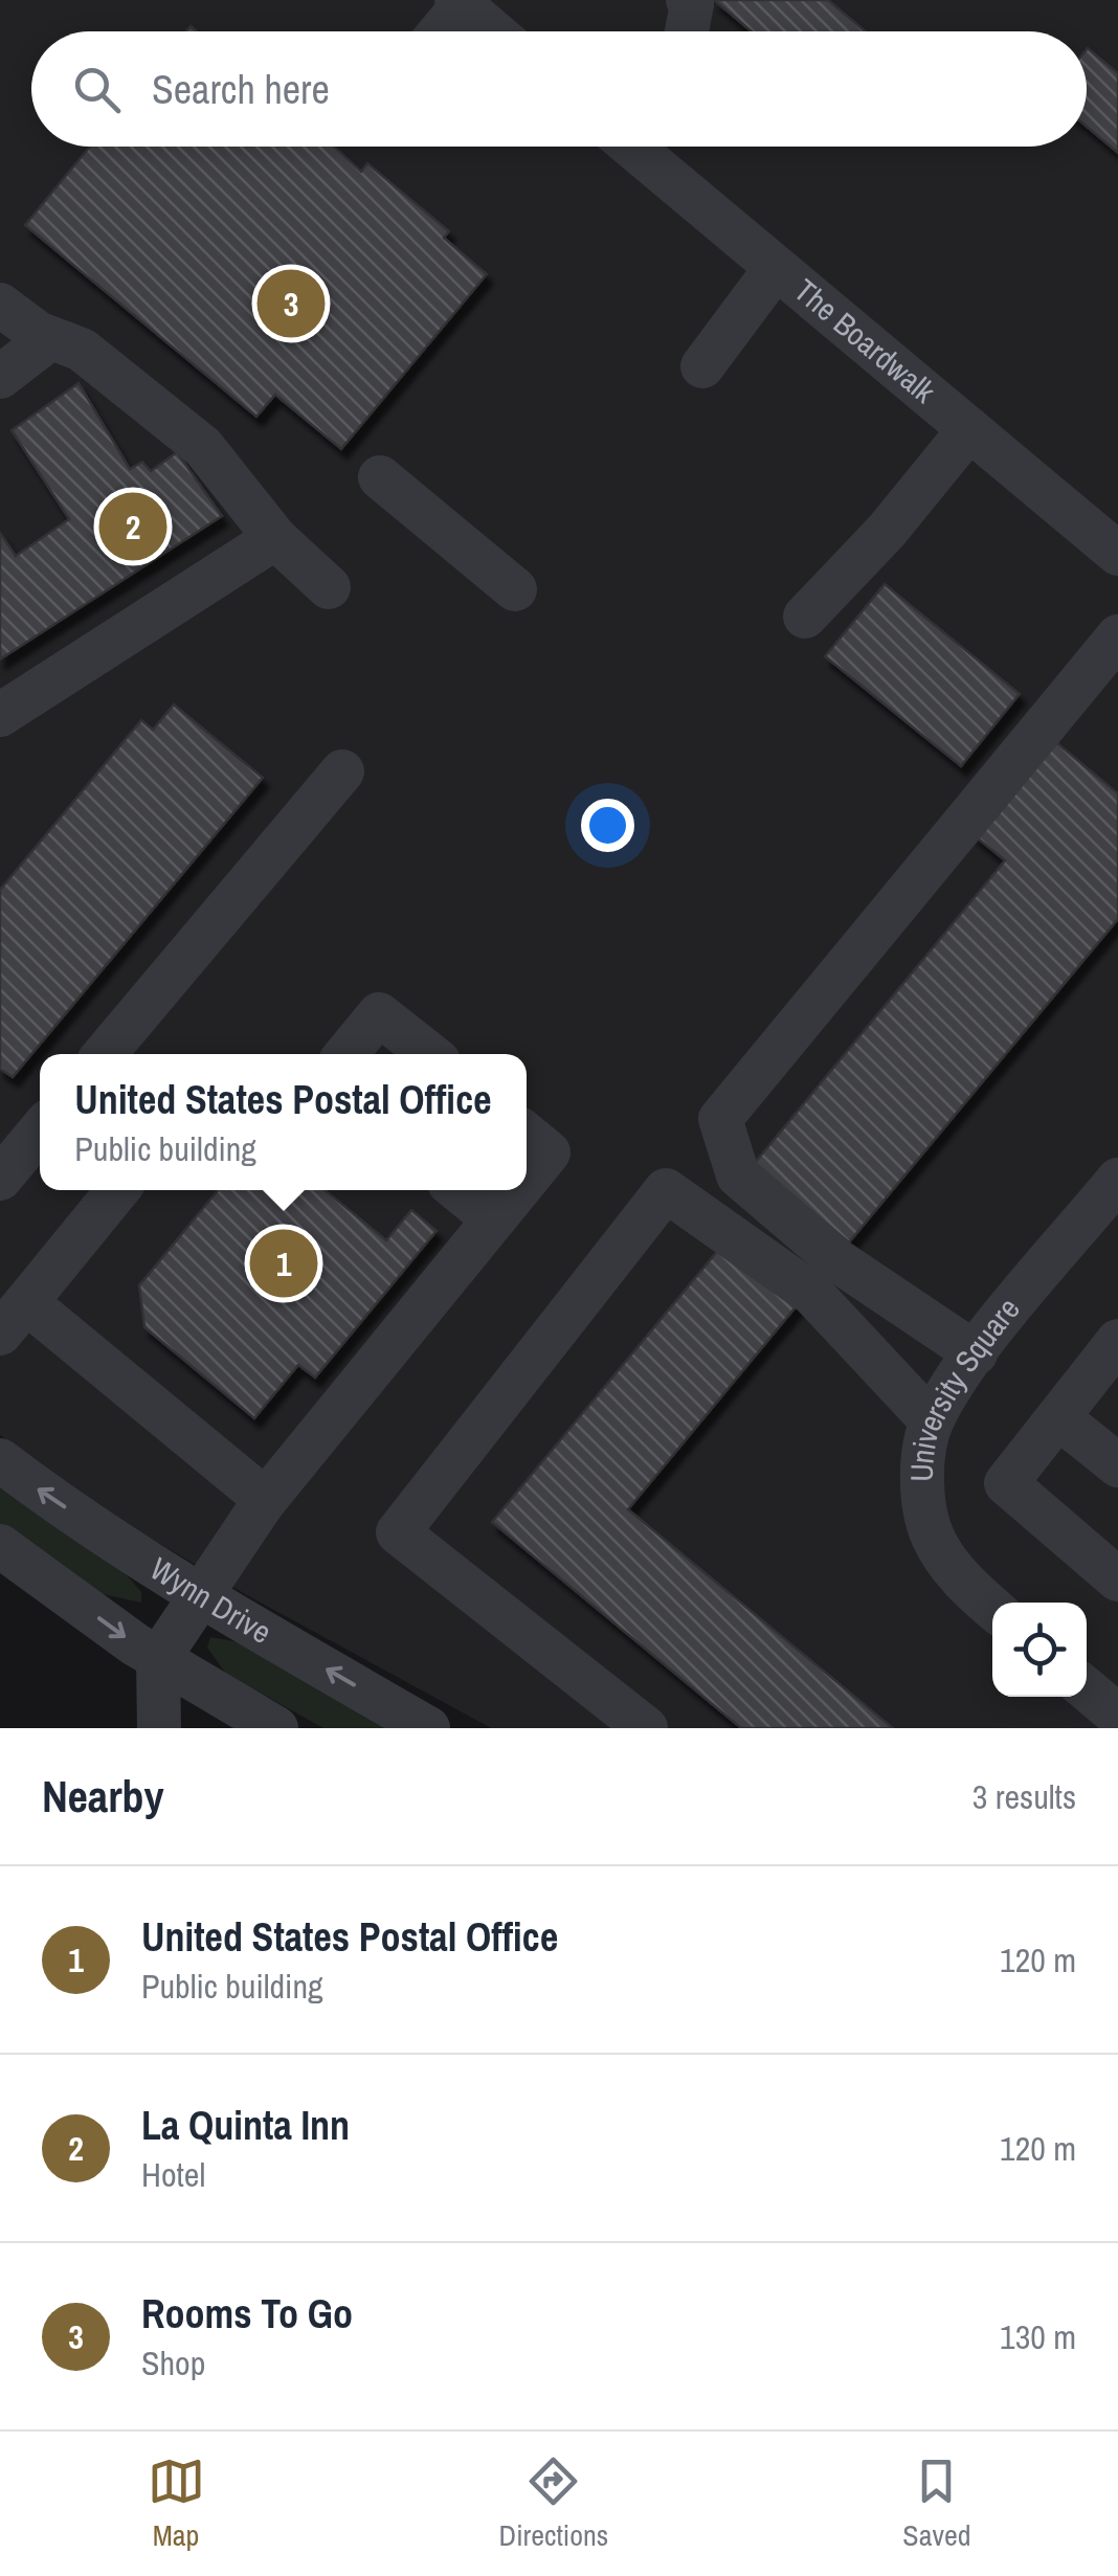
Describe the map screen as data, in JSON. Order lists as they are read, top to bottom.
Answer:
{
  "streets": {
    "street": ["The Boardwalk", "University Square", "Wynn Drive"]
  },
  "page": {
    "search": "Search here",
    "pins": ["3", "2", "1"],
    "popup": ["United States Postal Office", "Public building"],
    "heading": ["Nearby", "3 results"],
    "list": [
      {
        "mark": "1",
        "name": "United States Postal Office",
        "note": "Public building",
        "value": "120 m"
      },
      {
        "mark": "2",
        "name": "La Quinta Inn",
        "note": "Hotel",
        "value": "120 m"
      },
      {
        "mark": "3",
        "name": "Rooms To Go",
        "note": "Shop",
        "value": "130 m"
      }
    ],
    "nav": ["Map", "Directions", "Saved"]
  }
}
